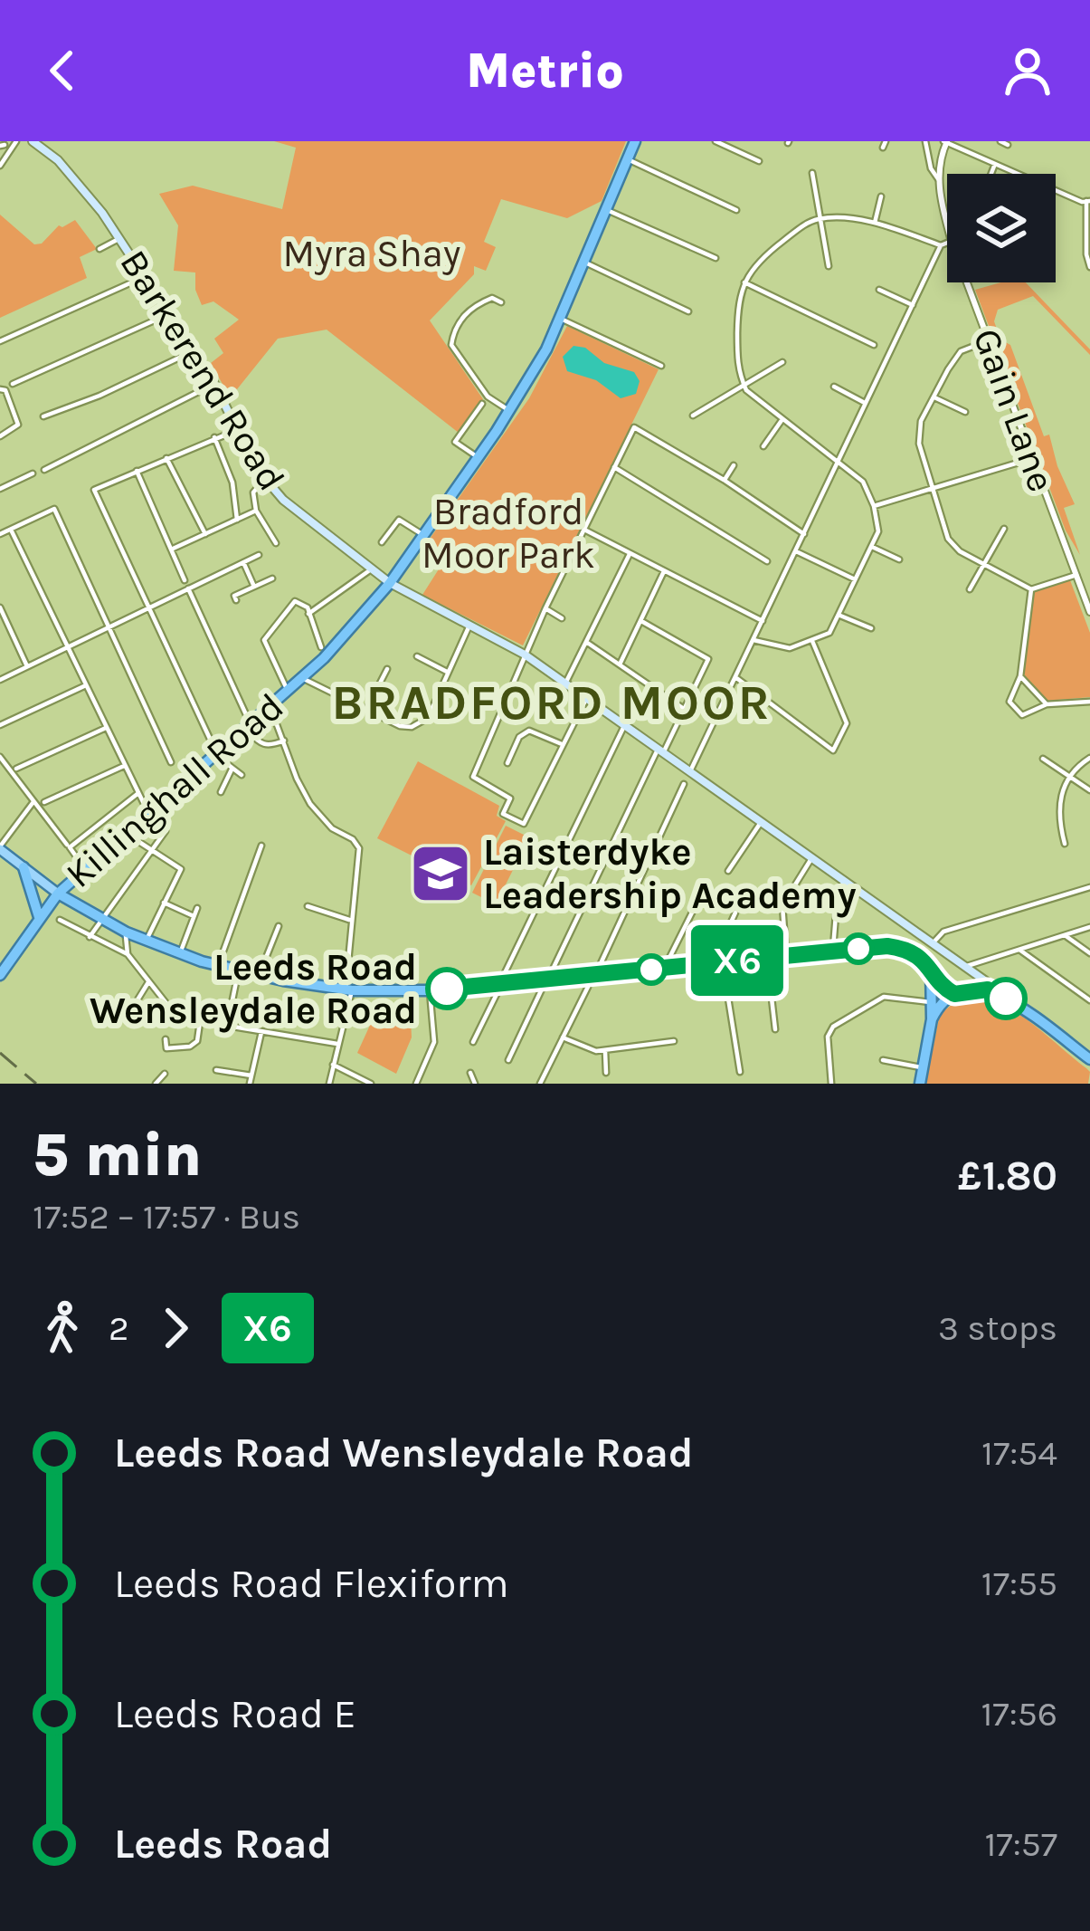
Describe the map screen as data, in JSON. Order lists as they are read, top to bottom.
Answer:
{
  "streets": {
    "highway": ["Killinghall Road"],
    "main road": ["Barkerend Road"],
    "street": ["Gain Lane"]
  },
  "crossings": [
    ["Barkerend Road", "Killinghall Road"]
  ],
  "districts": ["BRADFORD MOOR"],
  "parks": ["Myra Shay", "Bradford Moor Park"],
  "places": {
    "school or university": ["Laisterdyke Leadership Academy"],
    "other": ["Leeds Road Wensleydale Road"]
  },
  "lines": ["bus line X6"],
  "page": {
    "header": "Metrio",
    "on_map": "X6",
    "heading": ["5 min", "17:52 – 17:57 · Bus", "£1.80"],
    "legs": ["2", "X6", "3 stops"],
    "list": [
      {
        "name": "Leeds Road Wensleydale Road",
        "value": "17:54"
      },
      {
        "name": "Leeds Road Flexiform",
        "value": "17:55"
      },
      {
        "name": "Leeds Road E",
        "value": "17:56"
      },
      {
        "name": "Leeds Road",
        "value": "17:57"
      }
    ]
  }
}
